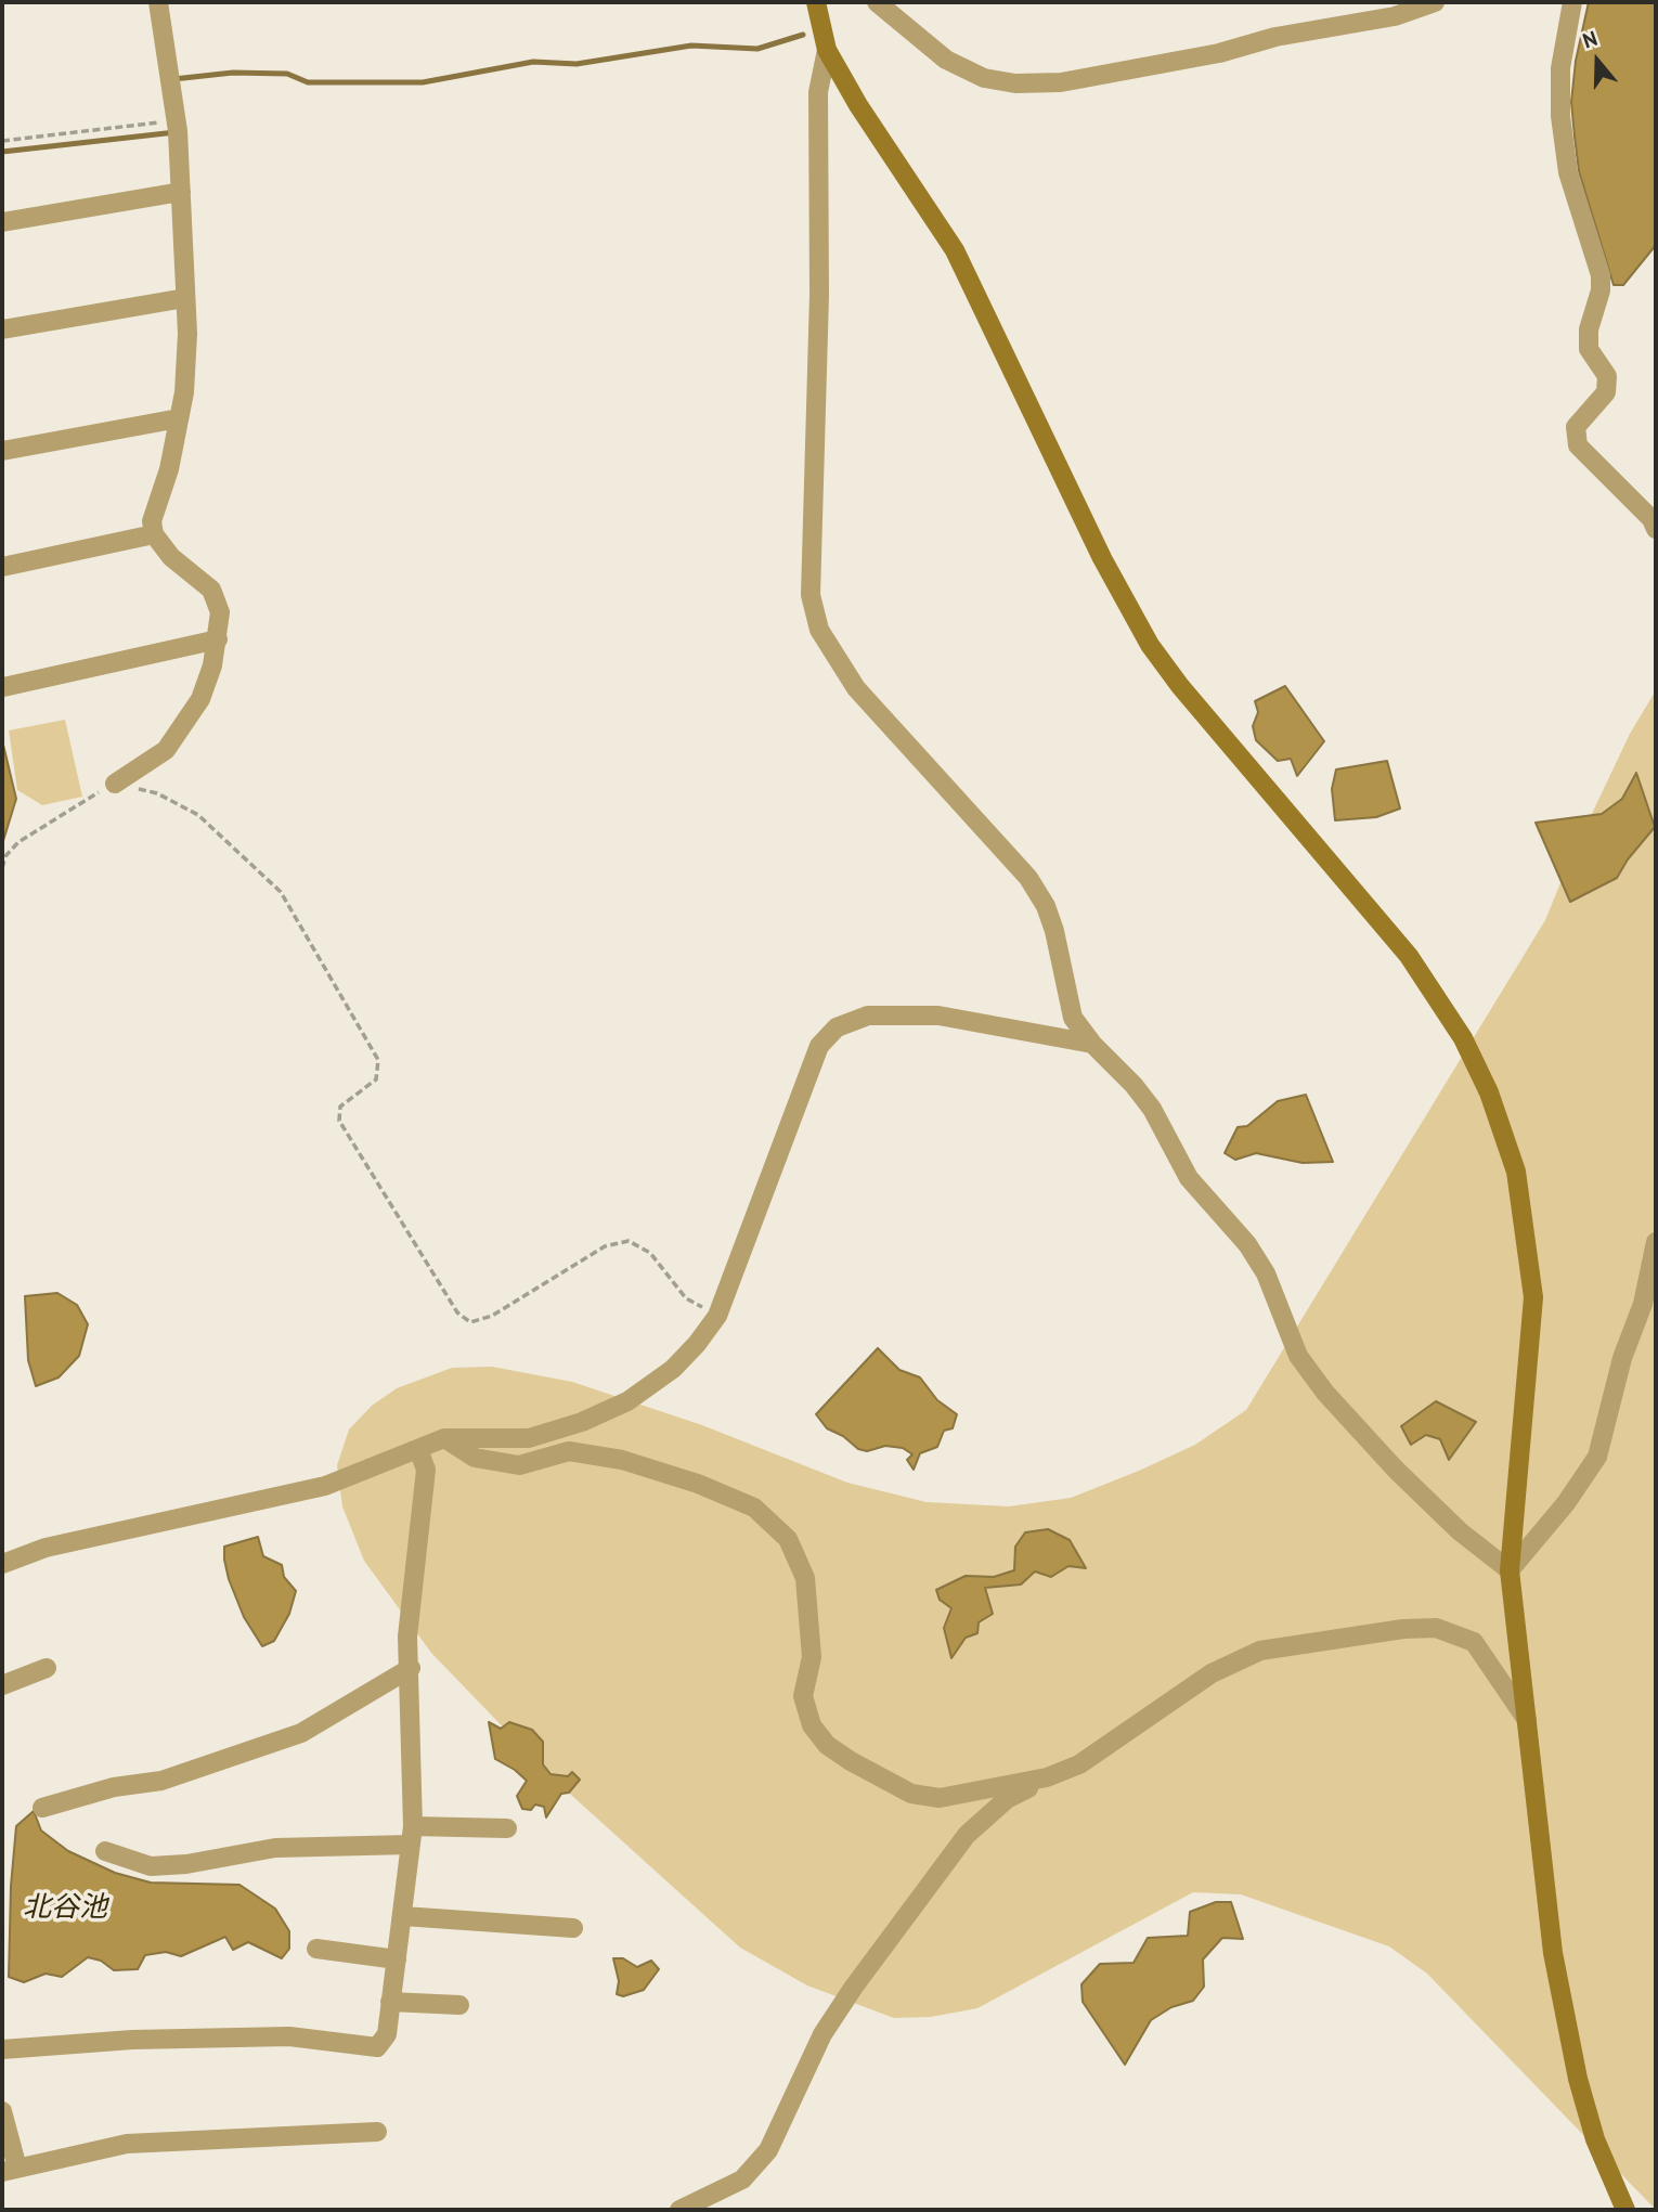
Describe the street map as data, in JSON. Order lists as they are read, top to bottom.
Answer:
{
  "water": ["北谷池"],
  "north": "top"
}
